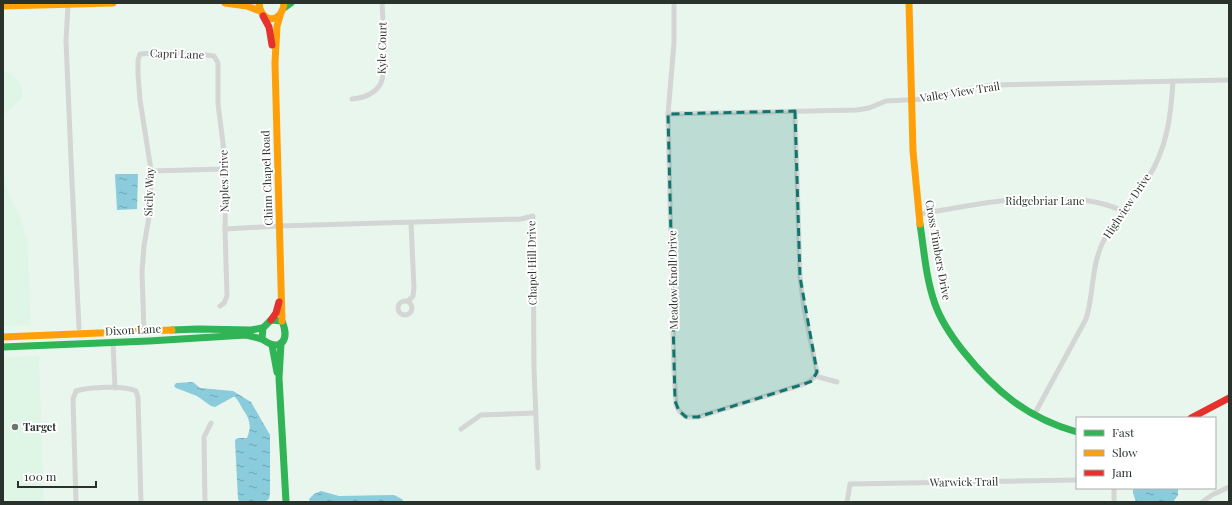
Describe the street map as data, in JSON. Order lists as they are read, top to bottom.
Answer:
{
  "streets": {
    "street": [
      "Kyle Court",
      "Capri Lane",
      "Valley View Trail",
      "Chinn Chapel Road",
      "Naples Drive",
      "Sicily Way",
      "Ridgebriar Lane",
      "Highview Drive",
      "Cross Timbers Drive",
      "Chapel Hill Drive",
      "Meadow Knoll Drive",
      "Dixon Lane",
      "Warwick Trail"
    ]
  },
  "crossings": [
    ["Capri Lane", "Naples Drive"],
    ["Capri Lane", "Sicily Way"],
    ["Valley View Trail", "Highview Drive"],
    ["Valley View Trail", "Cross Timbers Drive"],
    ["Valley View Trail", "Meadow Knoll Drive"],
    ["Chinn Chapel Road", "Chapel Hill Drive"],
    ["Chinn Chapel Road", "Dixon Lane"],
    ["Naples Drive", "Chapel Hill Drive"],
    ["Sicily Way", "Dixon Lane"],
    ["Ridgebriar Lane", "Highview Drive"],
    ["Ridgebriar Lane", "Cross Timbers Drive"],
    ["Highview Drive", "Cross Timbers Drive"]
  ],
  "places": ["Target"],
  "legend": ["Fast", "Slow", "Jam"],
  "scale_bar": "100 m"
}
